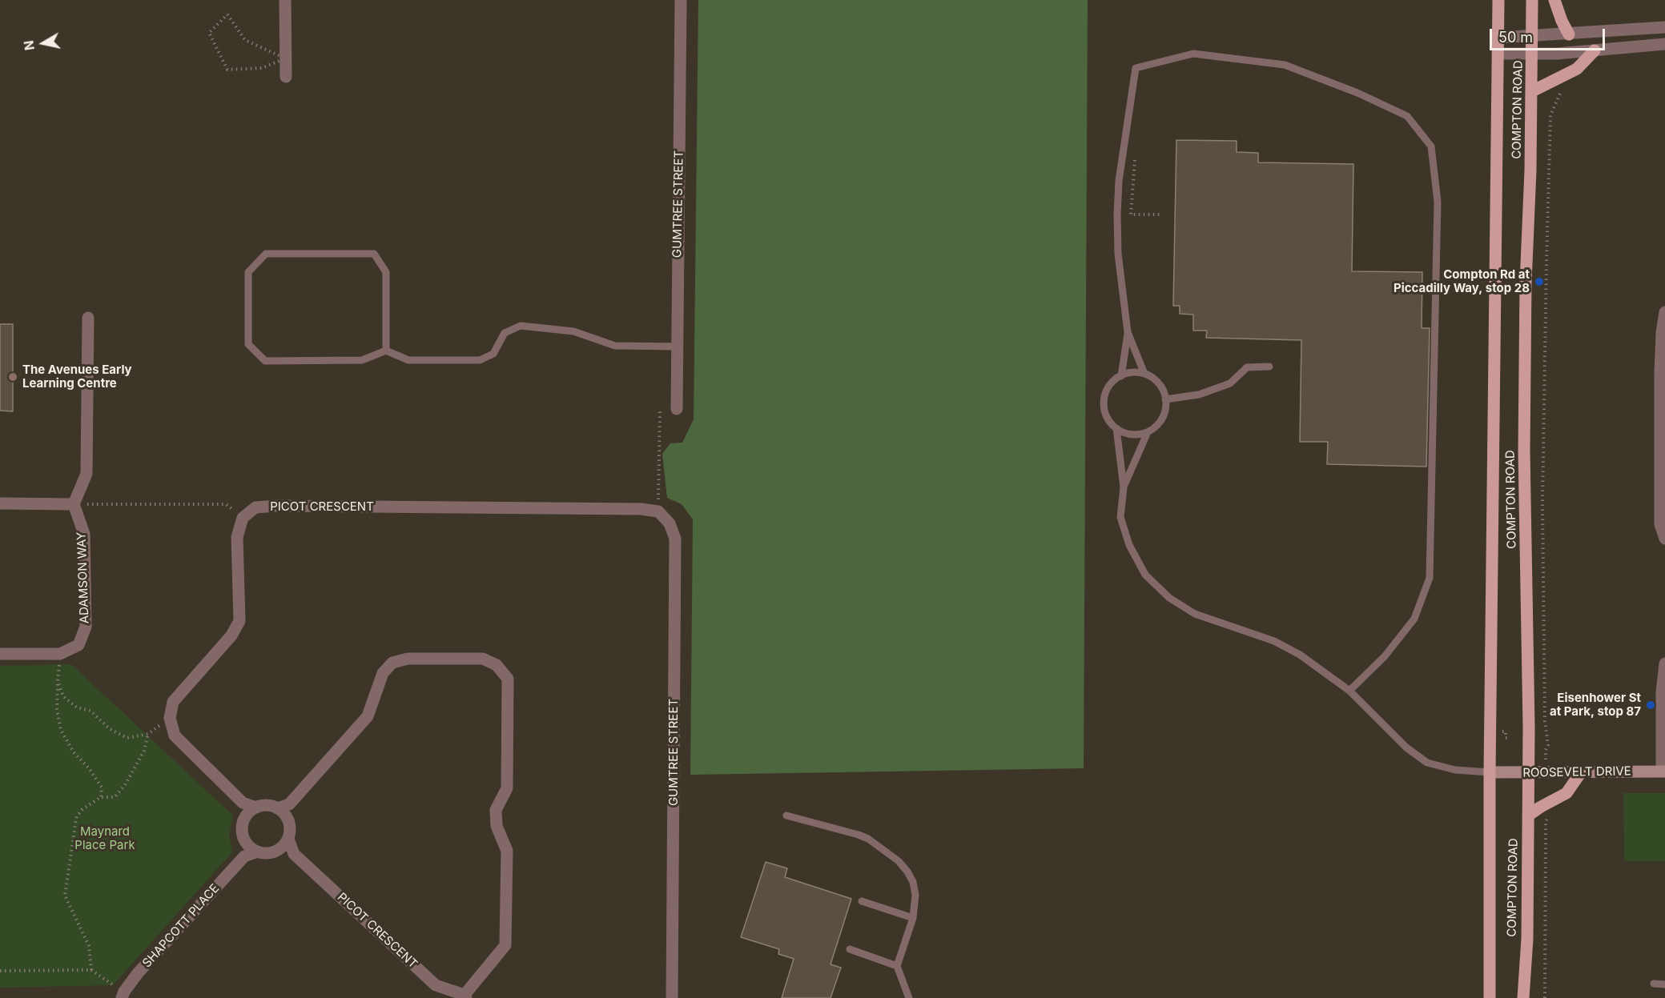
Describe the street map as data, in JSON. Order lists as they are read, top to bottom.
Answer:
{
  "streets": {
    "main road": ["COMPTON ROAD"],
    "street": [
      "GUMTREE STREET",
      "PICOT CRESCENT",
      "ADAMSON WAY",
      "ROOSEVELT DRIVE",
      "SHAPCOTT PLACE"
    ]
  },
  "crossings": [
    ["COMPTON ROAD", "ROOSEVELT DRIVE"],
    ["GUMTREE STREET", "PICOT CRESCENT"]
  ],
  "parks": ["Maynard Place Park"],
  "places": ["Compton Rd at Piccadilly Way, stop 28", "The Avenues Early Learning Centre", "Eisenhower St at Park, stop 87"],
  "scale_bar": "50 m",
  "north": "left"
}
